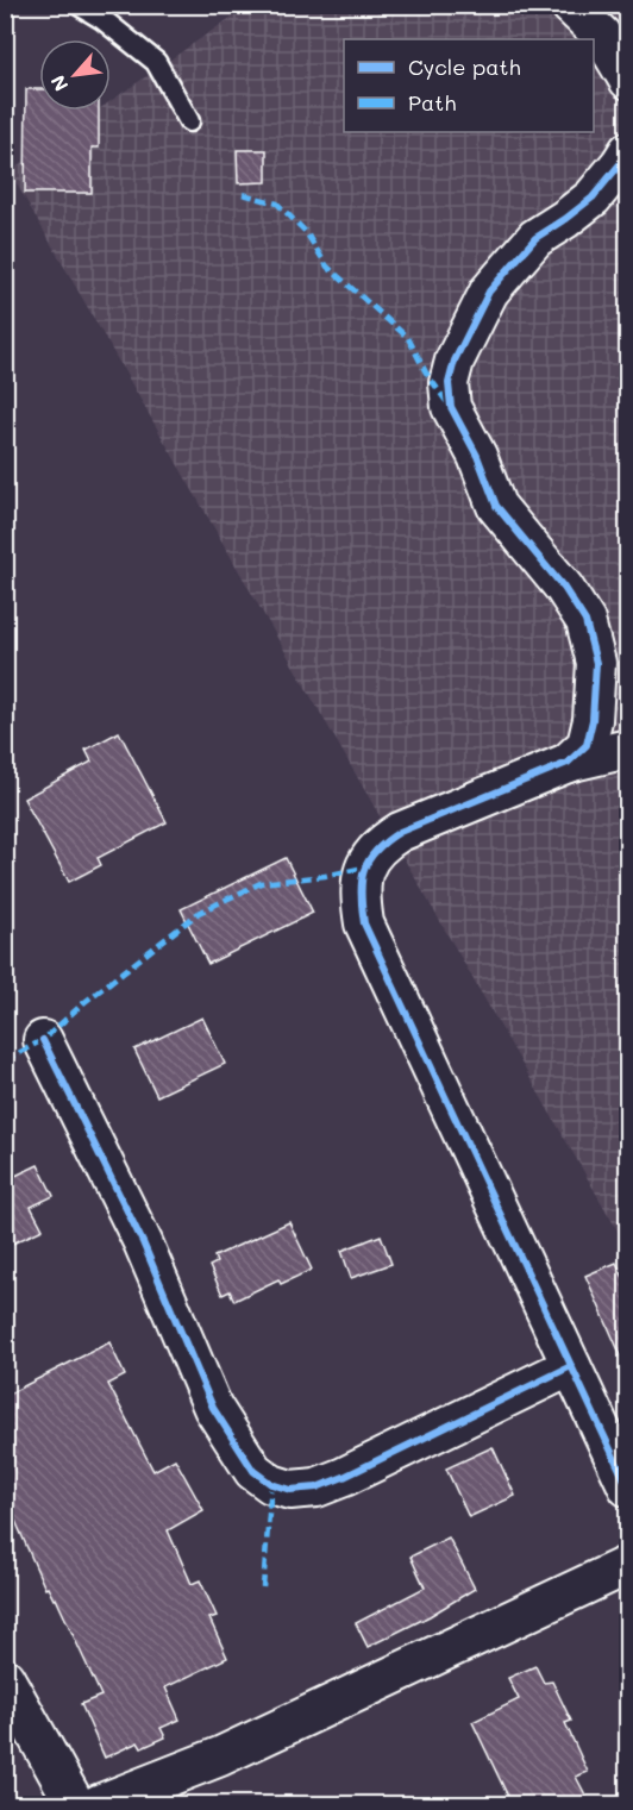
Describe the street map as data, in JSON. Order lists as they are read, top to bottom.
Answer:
{
  "legend": ["Cycle path", "Path"],
  "north": "bottom left"
}
